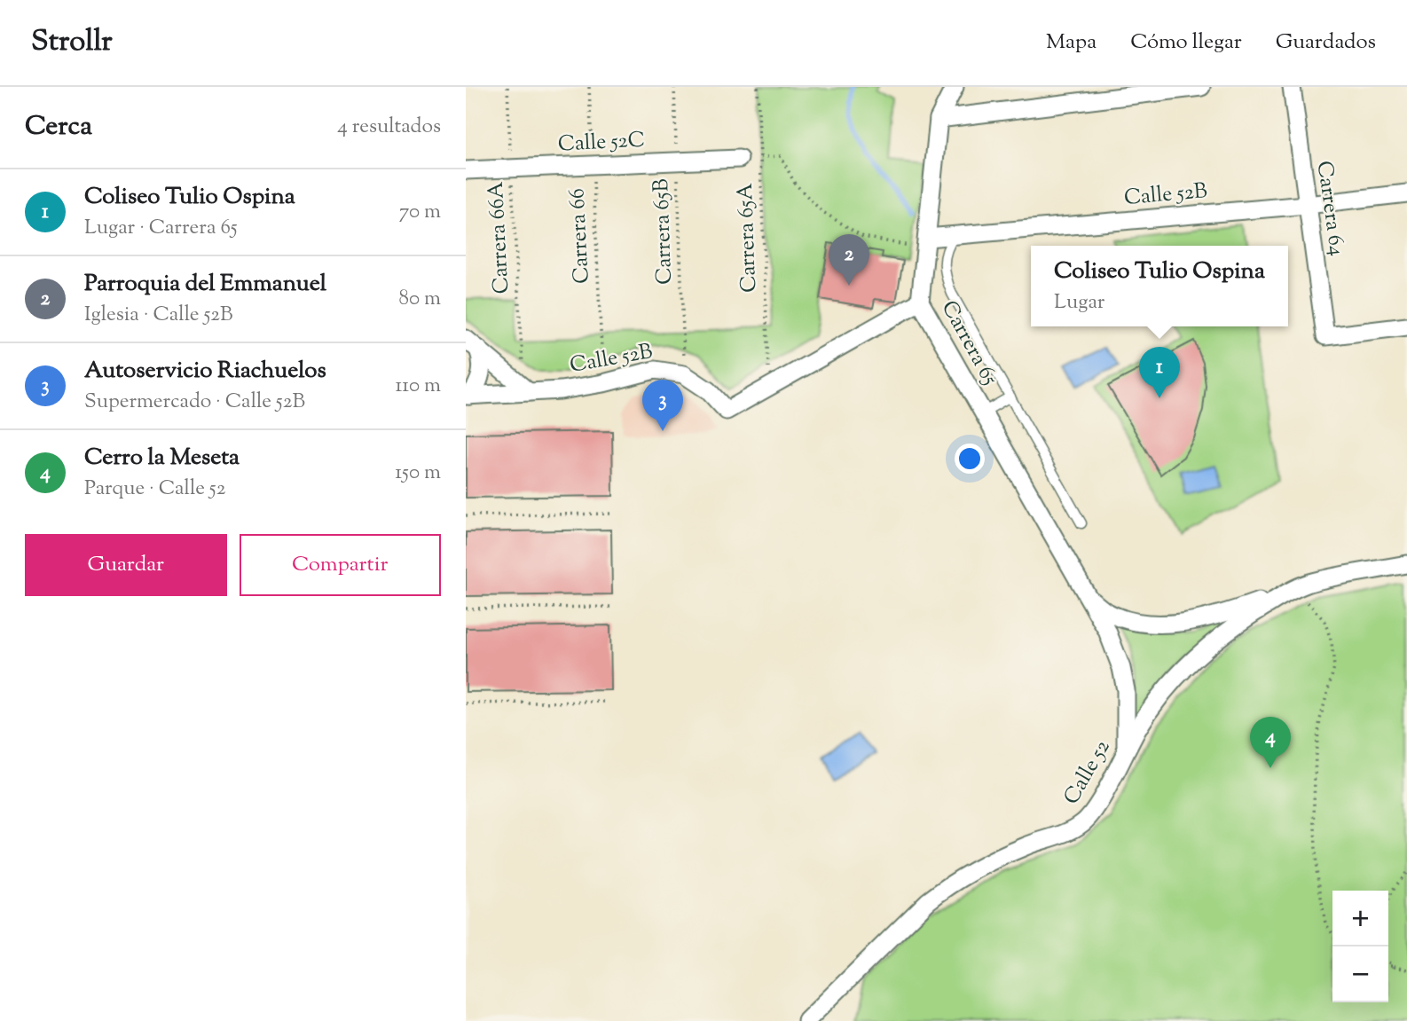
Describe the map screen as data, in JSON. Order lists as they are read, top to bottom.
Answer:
{
  "streets": {
    "street": [
      "Calle 52C",
      "Calle 52B",
      "Carrera 64",
      "Carrera 65",
      "Calle 52"
    ],
    "path": [
      "Carrera 65B",
      "Carrera 66",
      "Carrera 66A",
      "Carrera 65A"
    ]
  },
  "crossings": [
    ["Calle 52C", "Carrera 65B"],
    ["Calle 52C", "Carrera 66"],
    ["Calle 52C", "Carrera 66A"],
    ["Calle 52B", "Carrera 64"],
    ["Calle 52B", "Carrera 65B"],
    ["Calle 52B", "Carrera 66"],
    ["Calle 52B", "Carrera 66A"],
    ["Calle 52B", "Carrera 65A"],
    ["Calle 52B", "Carrera 65"],
    ["Carrera 65", "Calle 52"]
  ],
  "page": {
    "header": "Strollr",
    "nav": ["Mapa", "Cómo llegar", "Guardados"],
    "heading": ["Cerca", "4 resultados"],
    "list": [
      {
        "mark": "1",
        "name": "Coliseo Tulio Ospina",
        "note": "Lugar · Carrera 65",
        "value": "70 m"
      },
      {
        "mark": "2",
        "name": "Parroquia del Emmanuel",
        "note": "Iglesia · Calle 52B",
        "value": "80 m"
      },
      {
        "mark": "3",
        "name": "Autoservicio Riachuelos",
        "note": "Supermercado · Calle 52B",
        "value": "110 m"
      },
      {
        "mark": "4",
        "name": "Cerro la Meseta",
        "note": "Parque · Calle 52",
        "value": "150 m"
      }
    ],
    "pins": [
      "2",
      "1",
      "3",
      "4"
    ],
    "popup": ["Coliseo Tulio Ospina", "Lugar"],
    "buttons": ["Guardar", "Compartir"],
    "map_buttons": ["+", "−"]
  }
}
